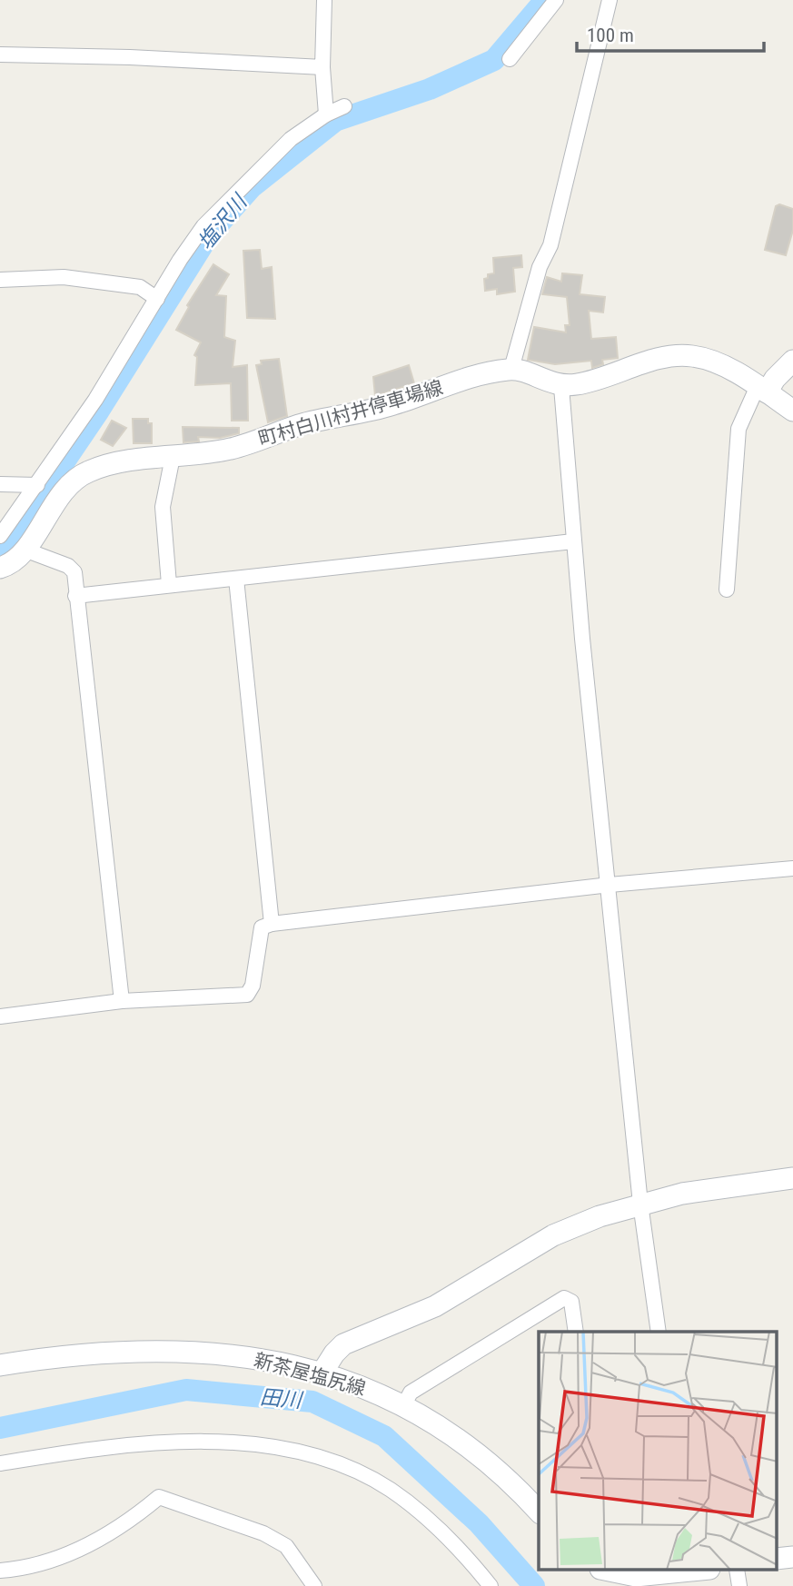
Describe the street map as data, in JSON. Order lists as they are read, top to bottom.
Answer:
{
  "streets": {
    "main road": ["町村白川村井停車場線", "新茶屋塩尻線"]
  },
  "water": ["塩沢川", "田川"],
  "scale_bar": "100 m"
}
